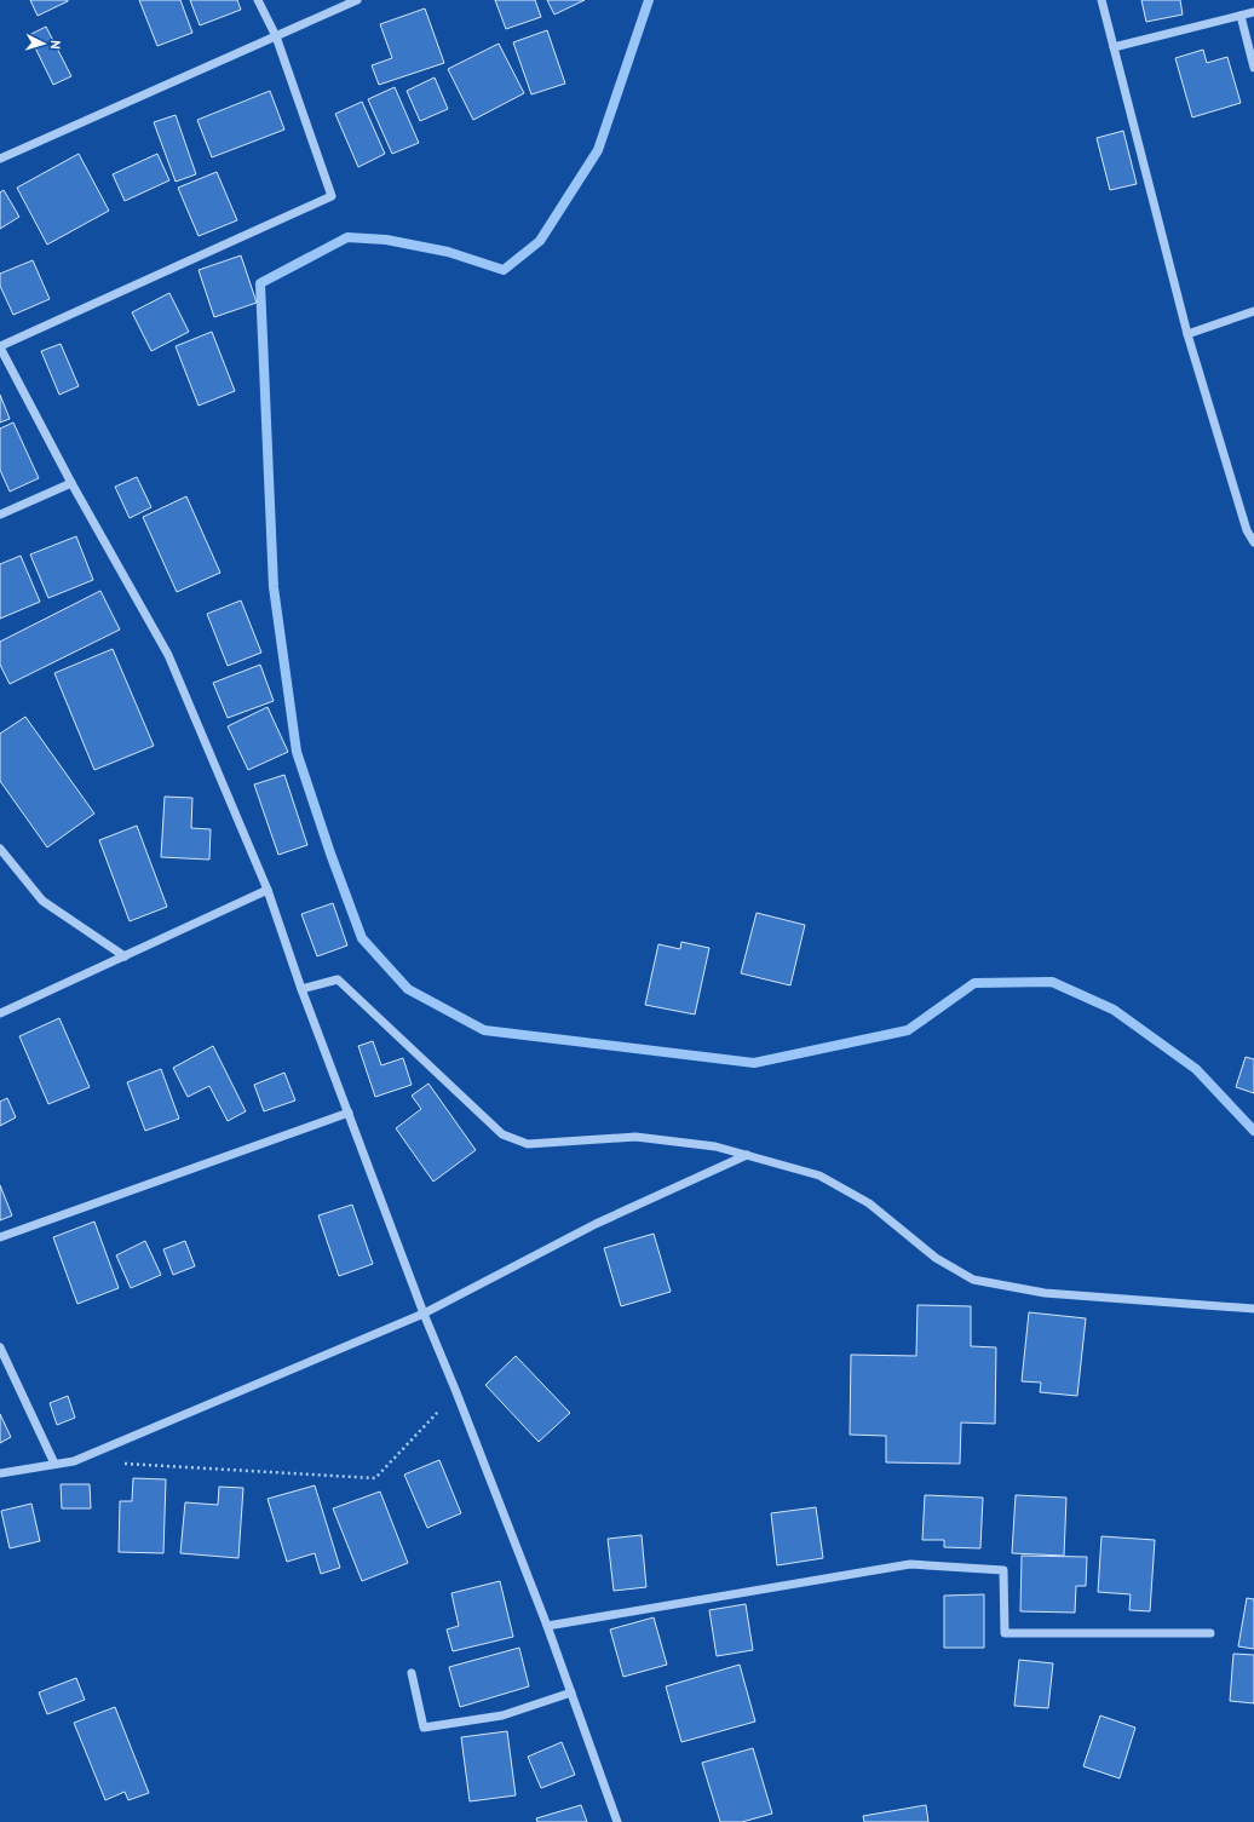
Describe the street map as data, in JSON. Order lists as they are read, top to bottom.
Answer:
{
  "north": "right"
}
